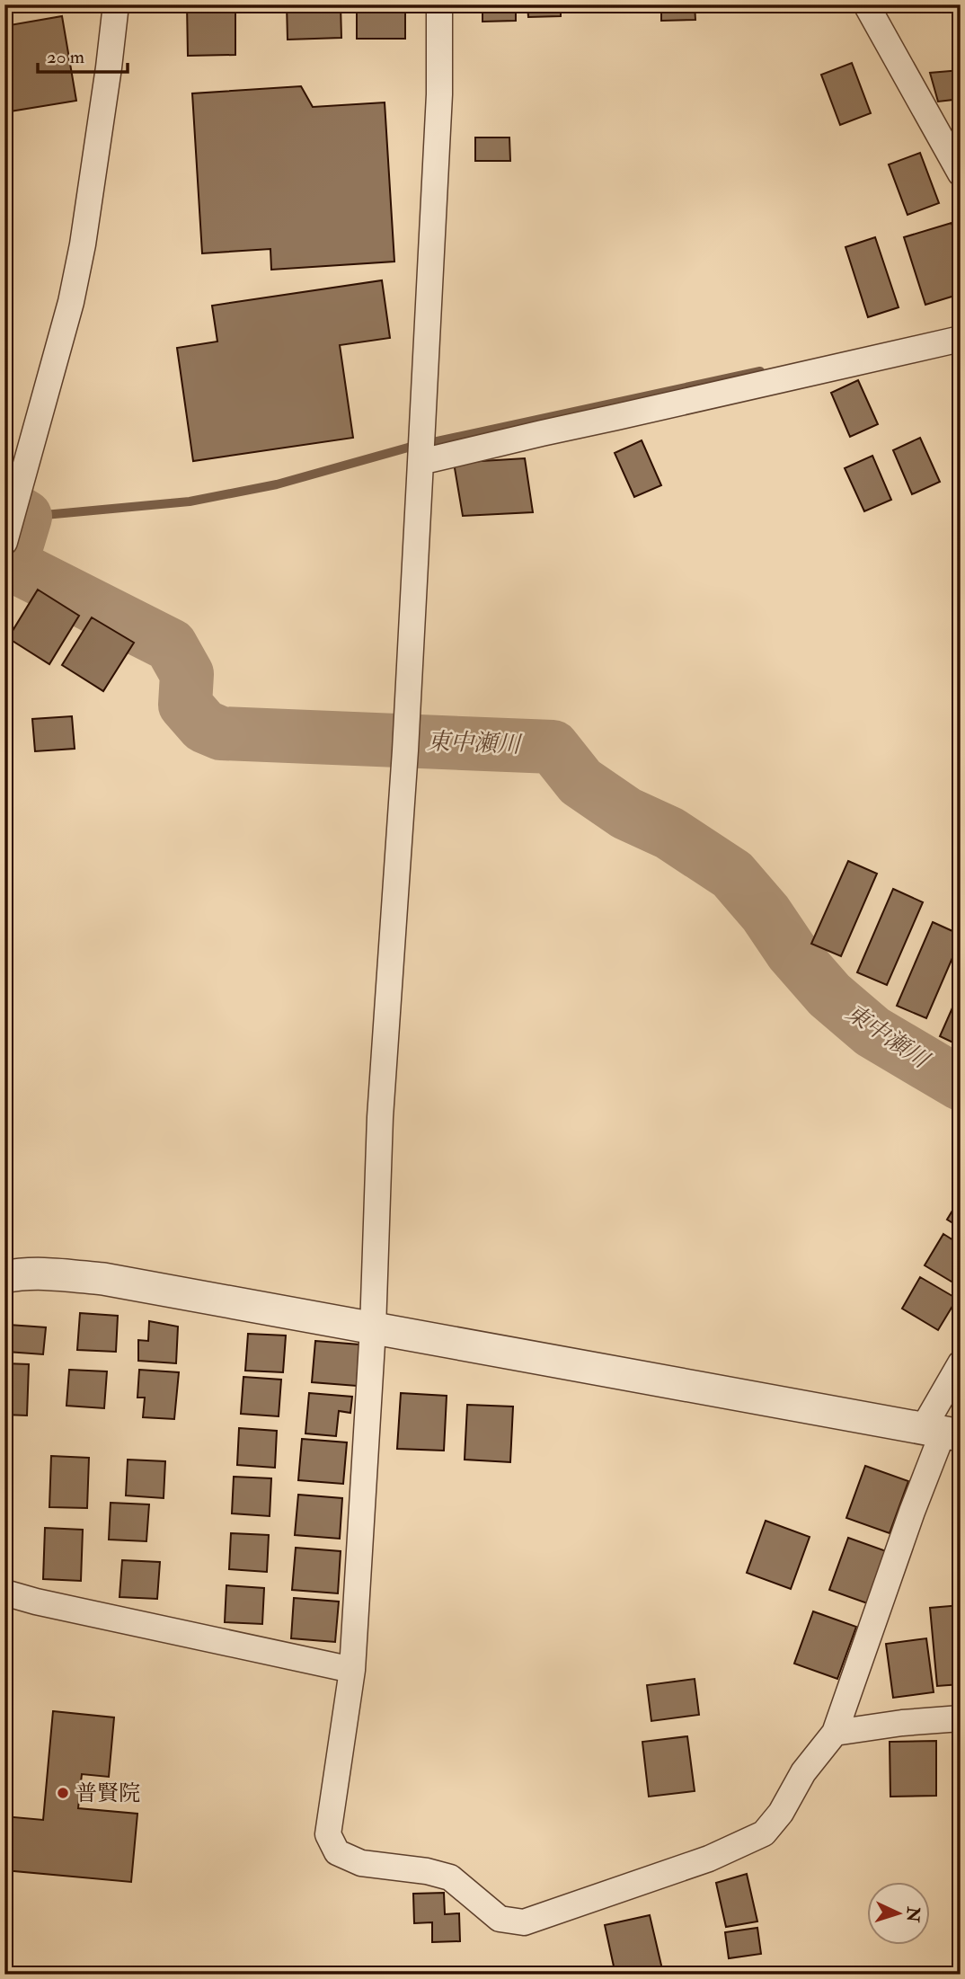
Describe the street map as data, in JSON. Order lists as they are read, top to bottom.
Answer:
{
  "water": ["東中瀬川"],
  "places": ["普賢院"],
  "scale_bar": "20 m",
  "north": "right"
}
